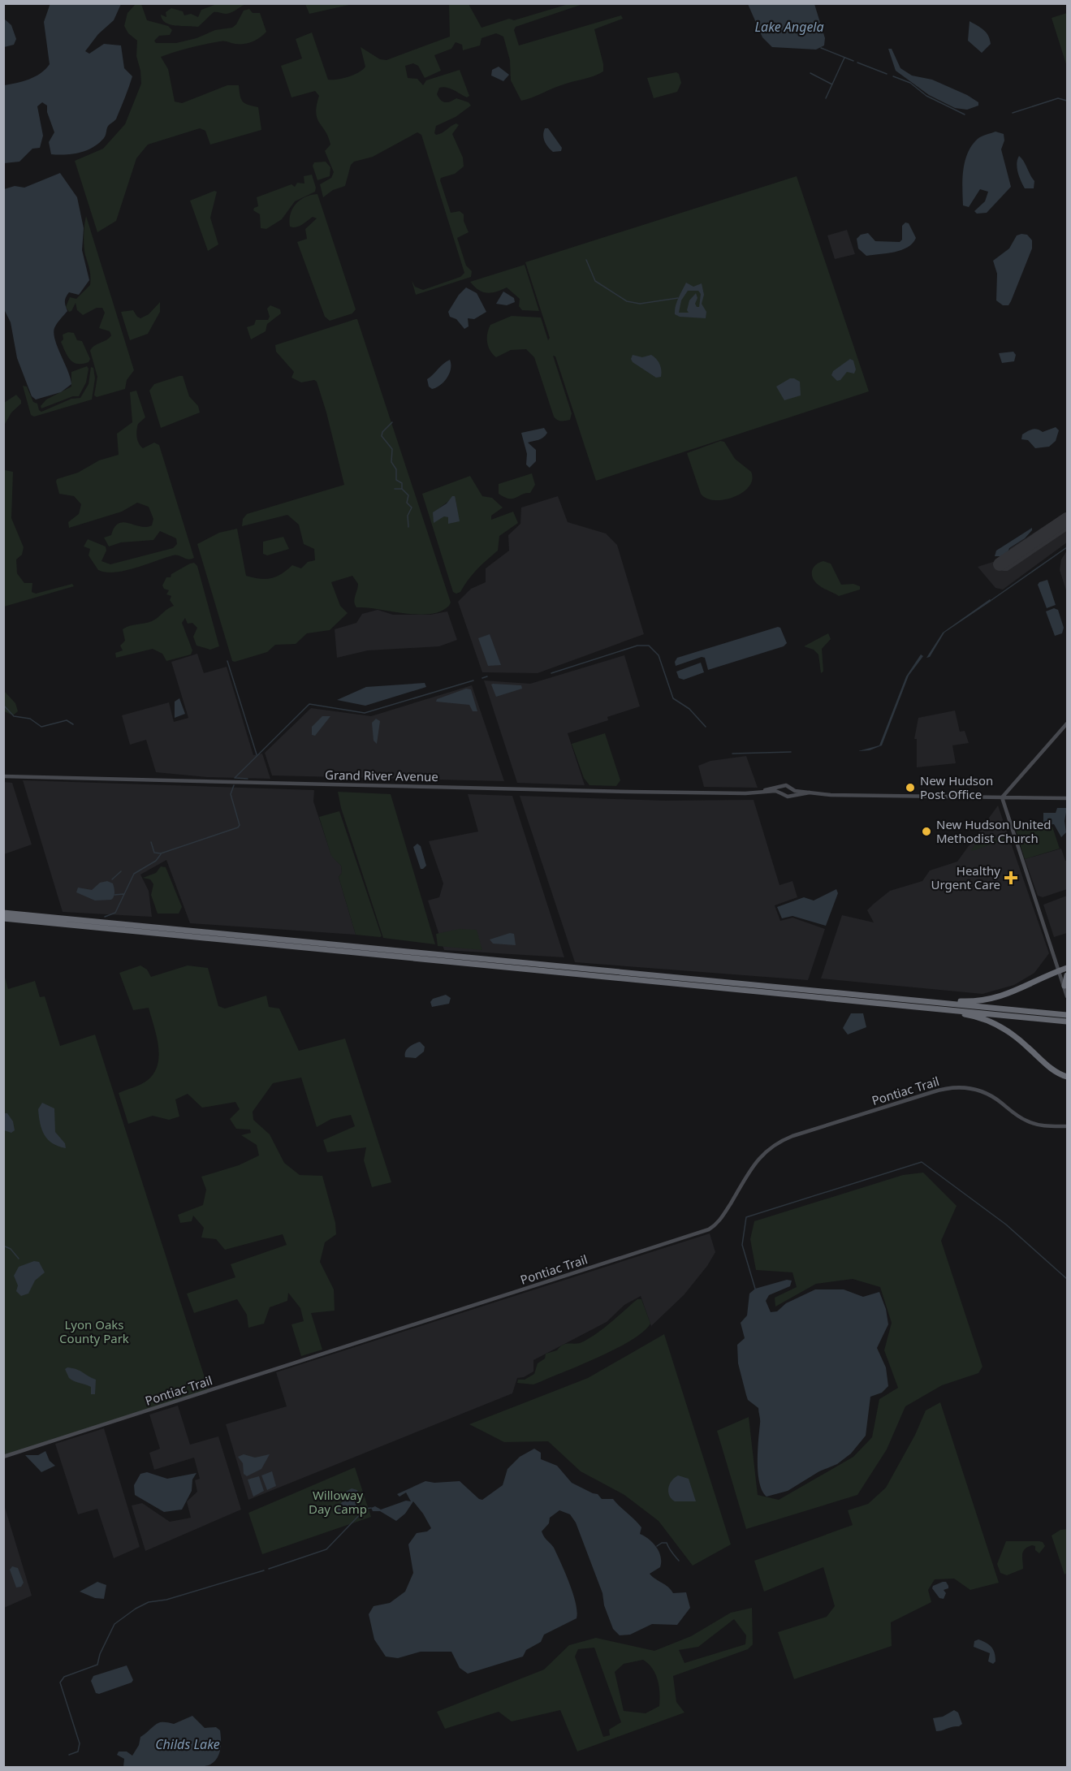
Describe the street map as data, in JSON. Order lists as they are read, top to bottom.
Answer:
{
  "streets": {
    "main road": ["Grand River Avenue", "Pontiac Trail"]
  },
  "water": ["Lake Angela", "Childs Lake"],
  "parks": ["Lyon Oaks County Park", "Willoway Day Camp"],
  "places": {
    "other": ["New Hudson Post Office", "New Hudson United Methodist Church"],
    "health": ["Healthy Urgent Care"]
  }
}
